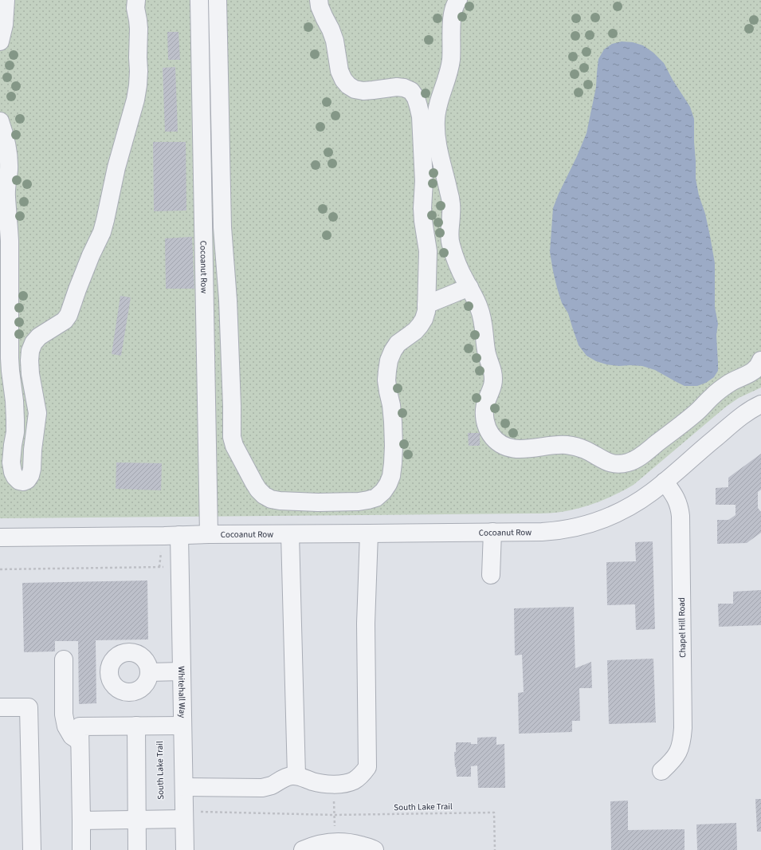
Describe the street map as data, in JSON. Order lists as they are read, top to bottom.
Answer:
{
  "streets": {
    "street": ["Cocoanut Row", "Chapel Hill Road", "Whitehall Way"],
    "path": ["South Lake Trail"]
  },
  "crossings": [
    ["Cocoanut Row", "Chapel Hill Road"],
    ["Cocoanut Row", "Whitehall Way"],
    ["Whitehall Way", "South Lake Trail"]
  ]
}
